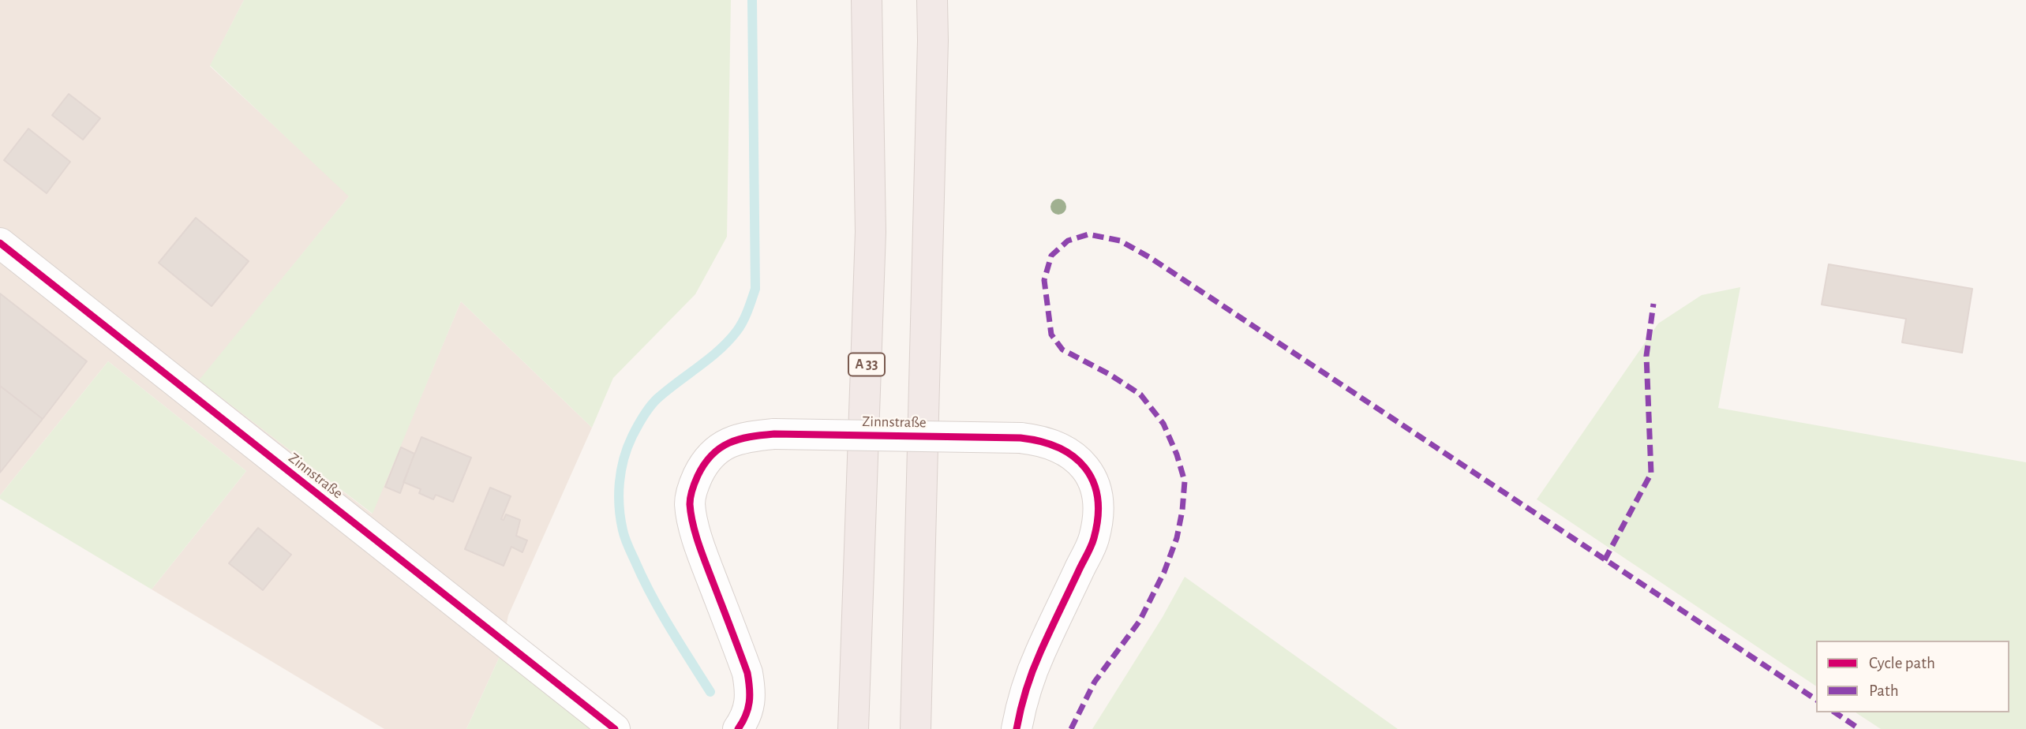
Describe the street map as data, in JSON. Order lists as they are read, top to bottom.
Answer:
{
  "streets": {
    "highway": ["A 33"],
    "street": ["Zinnstraße"]
  },
  "legend": ["Cycle path", "Path"]
}
